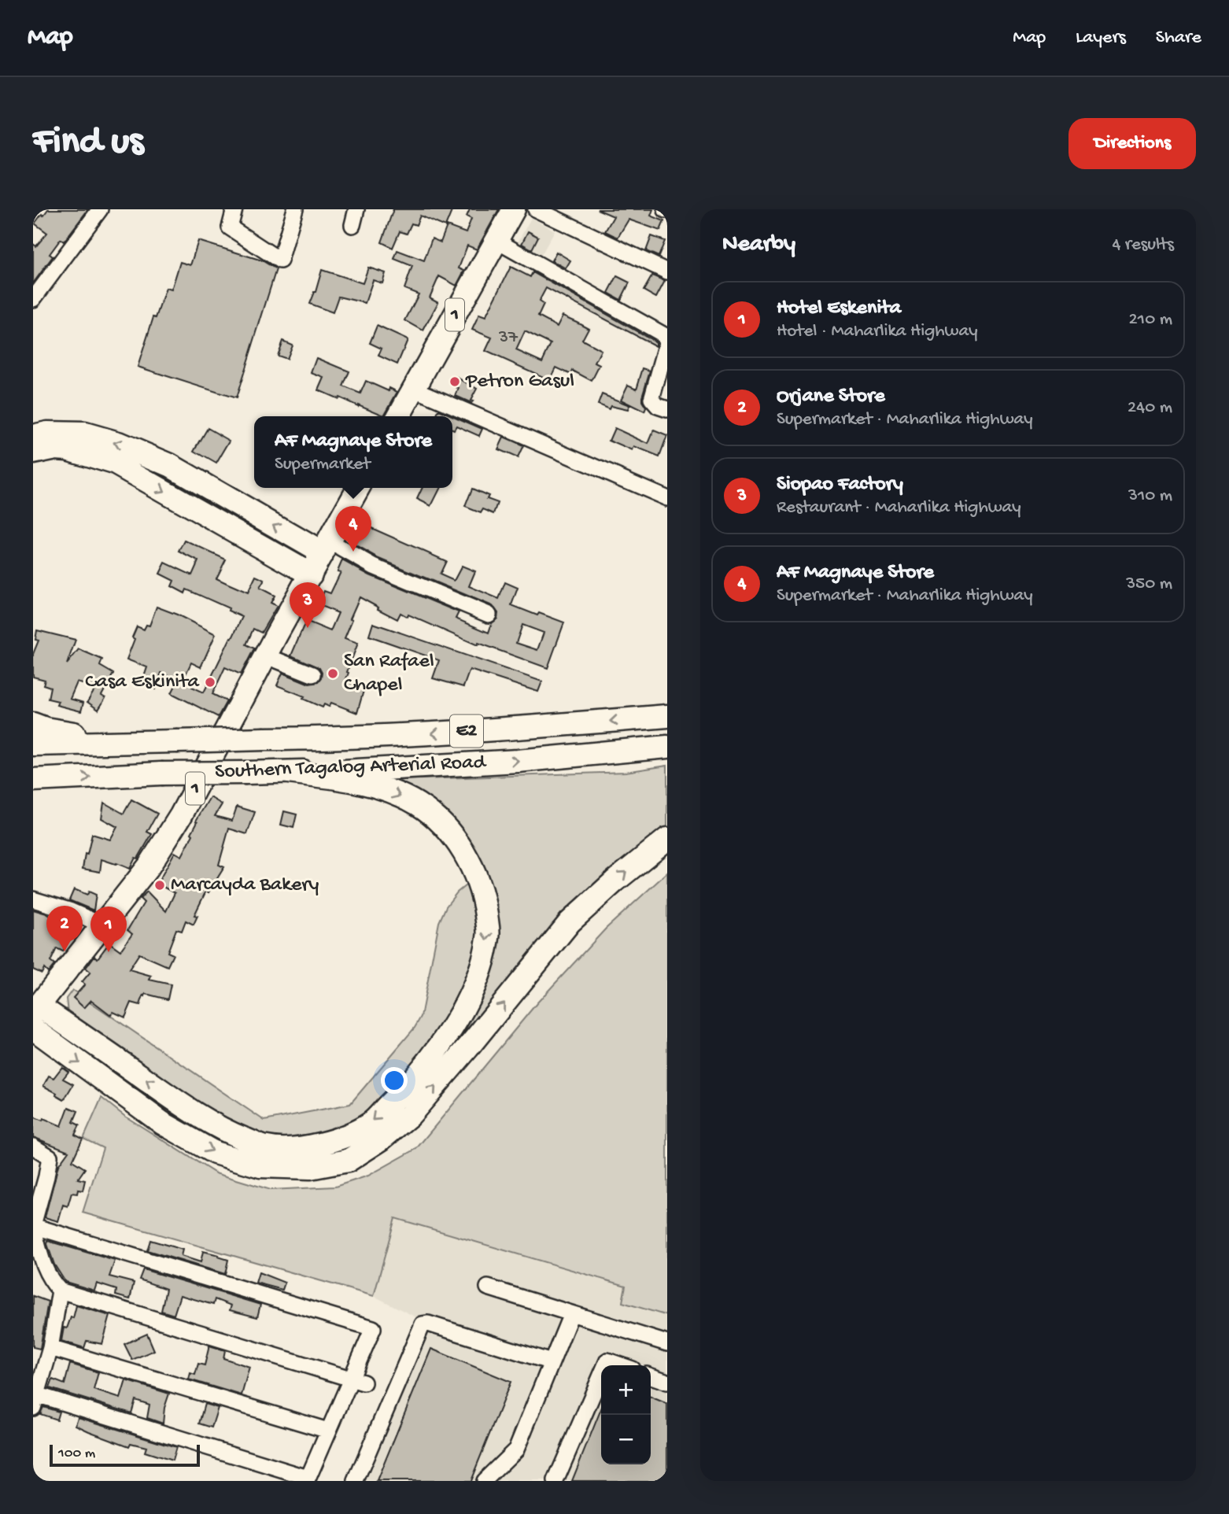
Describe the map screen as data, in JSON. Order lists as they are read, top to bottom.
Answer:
{
  "streets": {
    "highway": ["1", "E2", "Southern Tagalog Arterial Road"]
  },
  "places": [
    "Petron Gasul",
    "San Rafael Chapel",
    "Casa Eskinita",
    "Marcayda Bakery"
  ],
  "house_numbers": ["37"],
  "scale_bar": "100 m",
  "page": {
    "header": "Map",
    "nav": ["Map", "Layers", "Share"],
    "buttons": "Directions",
    "title": "Find us",
    "heading": ["Nearby", "4 results"],
    "list": [
      {
        "mark": "1",
        "name": "Hotel Eskenita",
        "note": "Hotel · Maharlika Highway",
        "value": "210 m"
      },
      {
        "mark": "2",
        "name": "Orjane Store",
        "note": "Supermarket · Maharlika Highway",
        "value": "240 m"
      },
      {
        "mark": "3",
        "name": "Siopao Factory",
        "note": "Restaurant · Maharlika Highway",
        "value": "310 m"
      },
      {
        "mark": "4",
        "name": "AF Magnaye Store",
        "note": "Supermarket · Maharlika Highway",
        "value": "350 m"
      }
    ],
    "popup": ["AF Magnaye Store", "Supermarket"],
    "pins": [
      "4",
      "3",
      "2",
      "1"
    ],
    "map_buttons": ["+", "−"],
    "scale": "100 m"
  }
}
